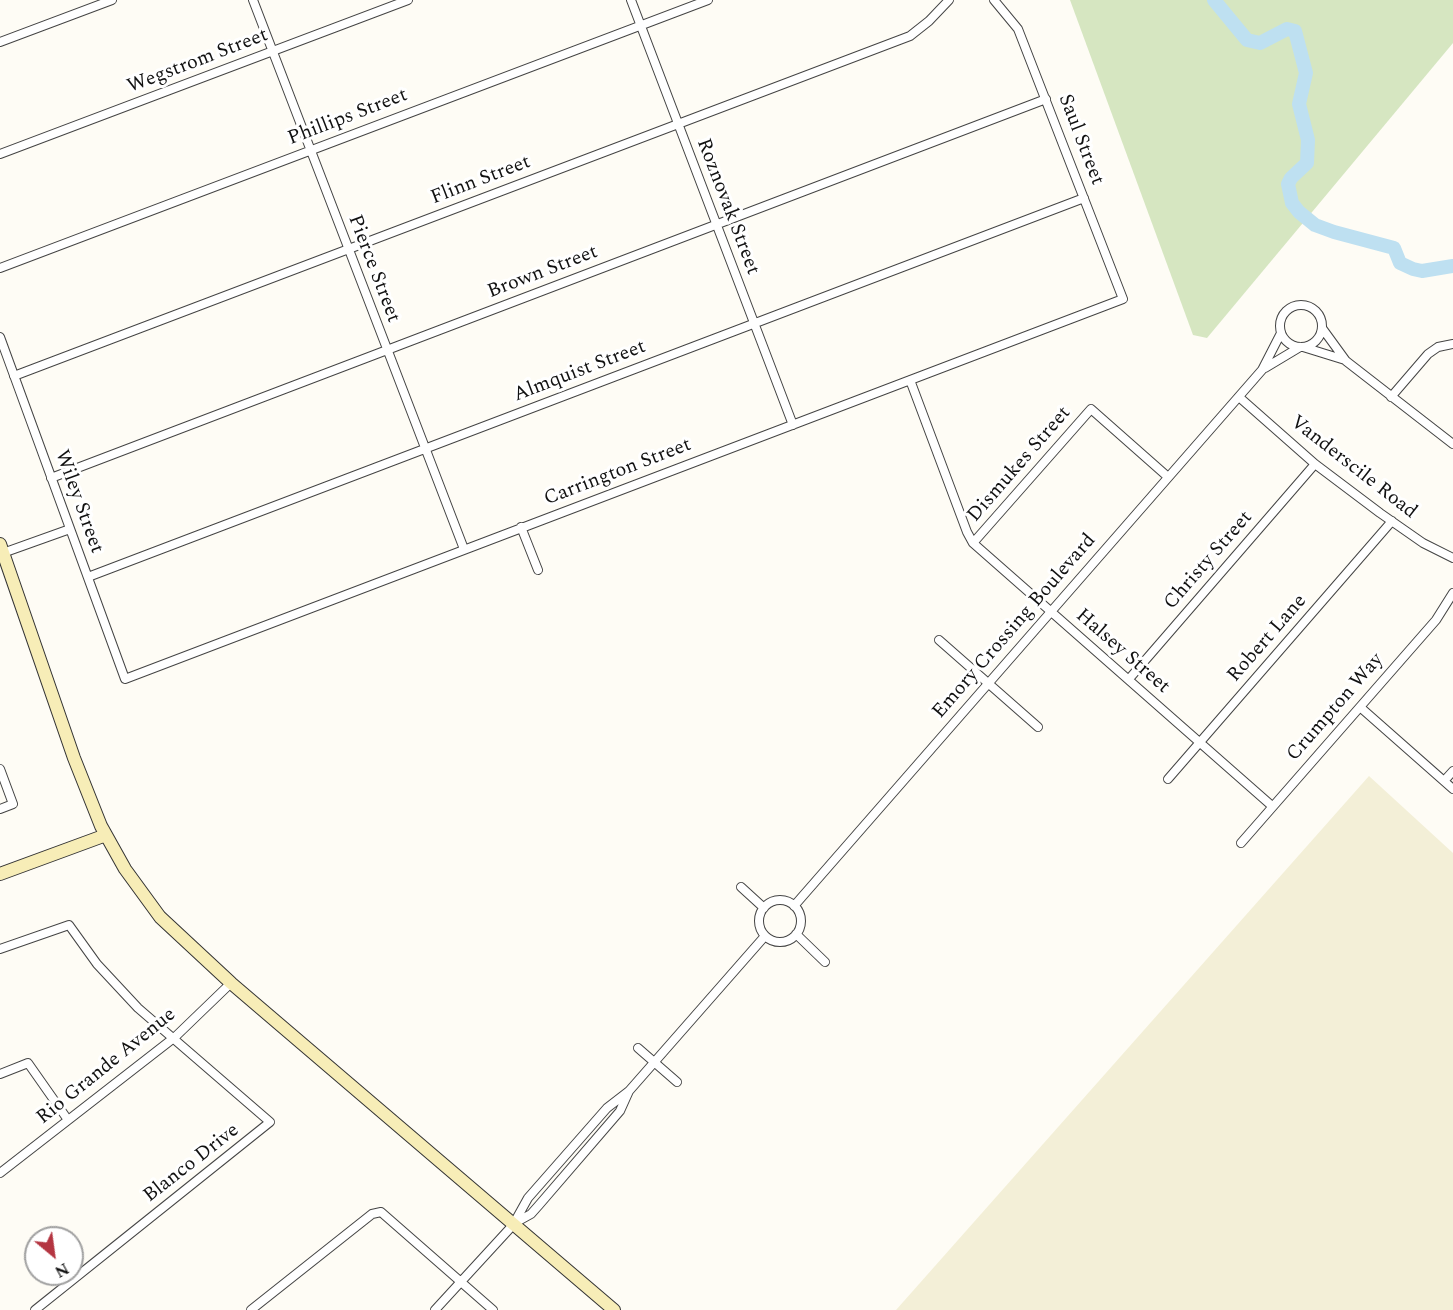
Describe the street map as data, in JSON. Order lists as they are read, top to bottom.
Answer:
{
  "streets": {
    "street": [
      "Wegstrom Street",
      "Phillips Street",
      "Saul Street",
      "Flinn Street",
      "Roznovak Street",
      "Pierce Street",
      "Brown Street",
      "Almquist Street",
      "Dismukes Street",
      "Vanderscile Road",
      "Carrington Street",
      "Wiley Street",
      "Christy Street",
      "Emory Crossing Boulevard",
      "Robert Lane",
      "Halsey Street",
      "Crumpton Way",
      "Rio Grande Avenue",
      "Blanco Drive"
    ]
  },
  "crossings": [
    ["Wegstrom Street", "Pierce Street"],
    ["Phillips Street", "Roznovak Street"],
    ["Phillips Street", "Pierce Street"],
    ["Saul Street", "Brown Street"],
    ["Saul Street", "Almquist Street"],
    ["Saul Street", "Carrington Street"],
    ["Flinn Street", "Roznovak Street"],
    ["Flinn Street", "Pierce Street"],
    ["Flinn Street", "Wiley Street"],
    ["Roznovak Street", "Brown Street"],
    ["Roznovak Street", "Almquist Street"],
    ["Roznovak Street", "Carrington Street"],
    ["Pierce Street", "Brown Street"],
    ["Pierce Street", "Almquist Street"],
    ["Pierce Street", "Carrington Street"],
    ["Brown Street", "Wiley Street"],
    ["Almquist Street", "Wiley Street"],
    ["Dismukes Street", "Emory Crossing Boulevard"],
    ["Dismukes Street", "Halsey Street"],
    ["Vanderscile Road", "Christy Street"],
    ["Vanderscile Road", "Emory Crossing Boulevard"],
    ["Vanderscile Road", "Robert Lane"],
    ["Carrington Street", "Wiley Street"],
    ["Carrington Street", "Halsey Street"],
    ["Christy Street", "Halsey Street"],
    ["Emory Crossing Boulevard", "Halsey Street"],
    ["Robert Lane", "Halsey Street"],
    ["Halsey Street", "Crumpton Way"],
    ["Rio Grande Avenue", "Blanco Drive"]
  ],
  "north": "bottom right"
}
